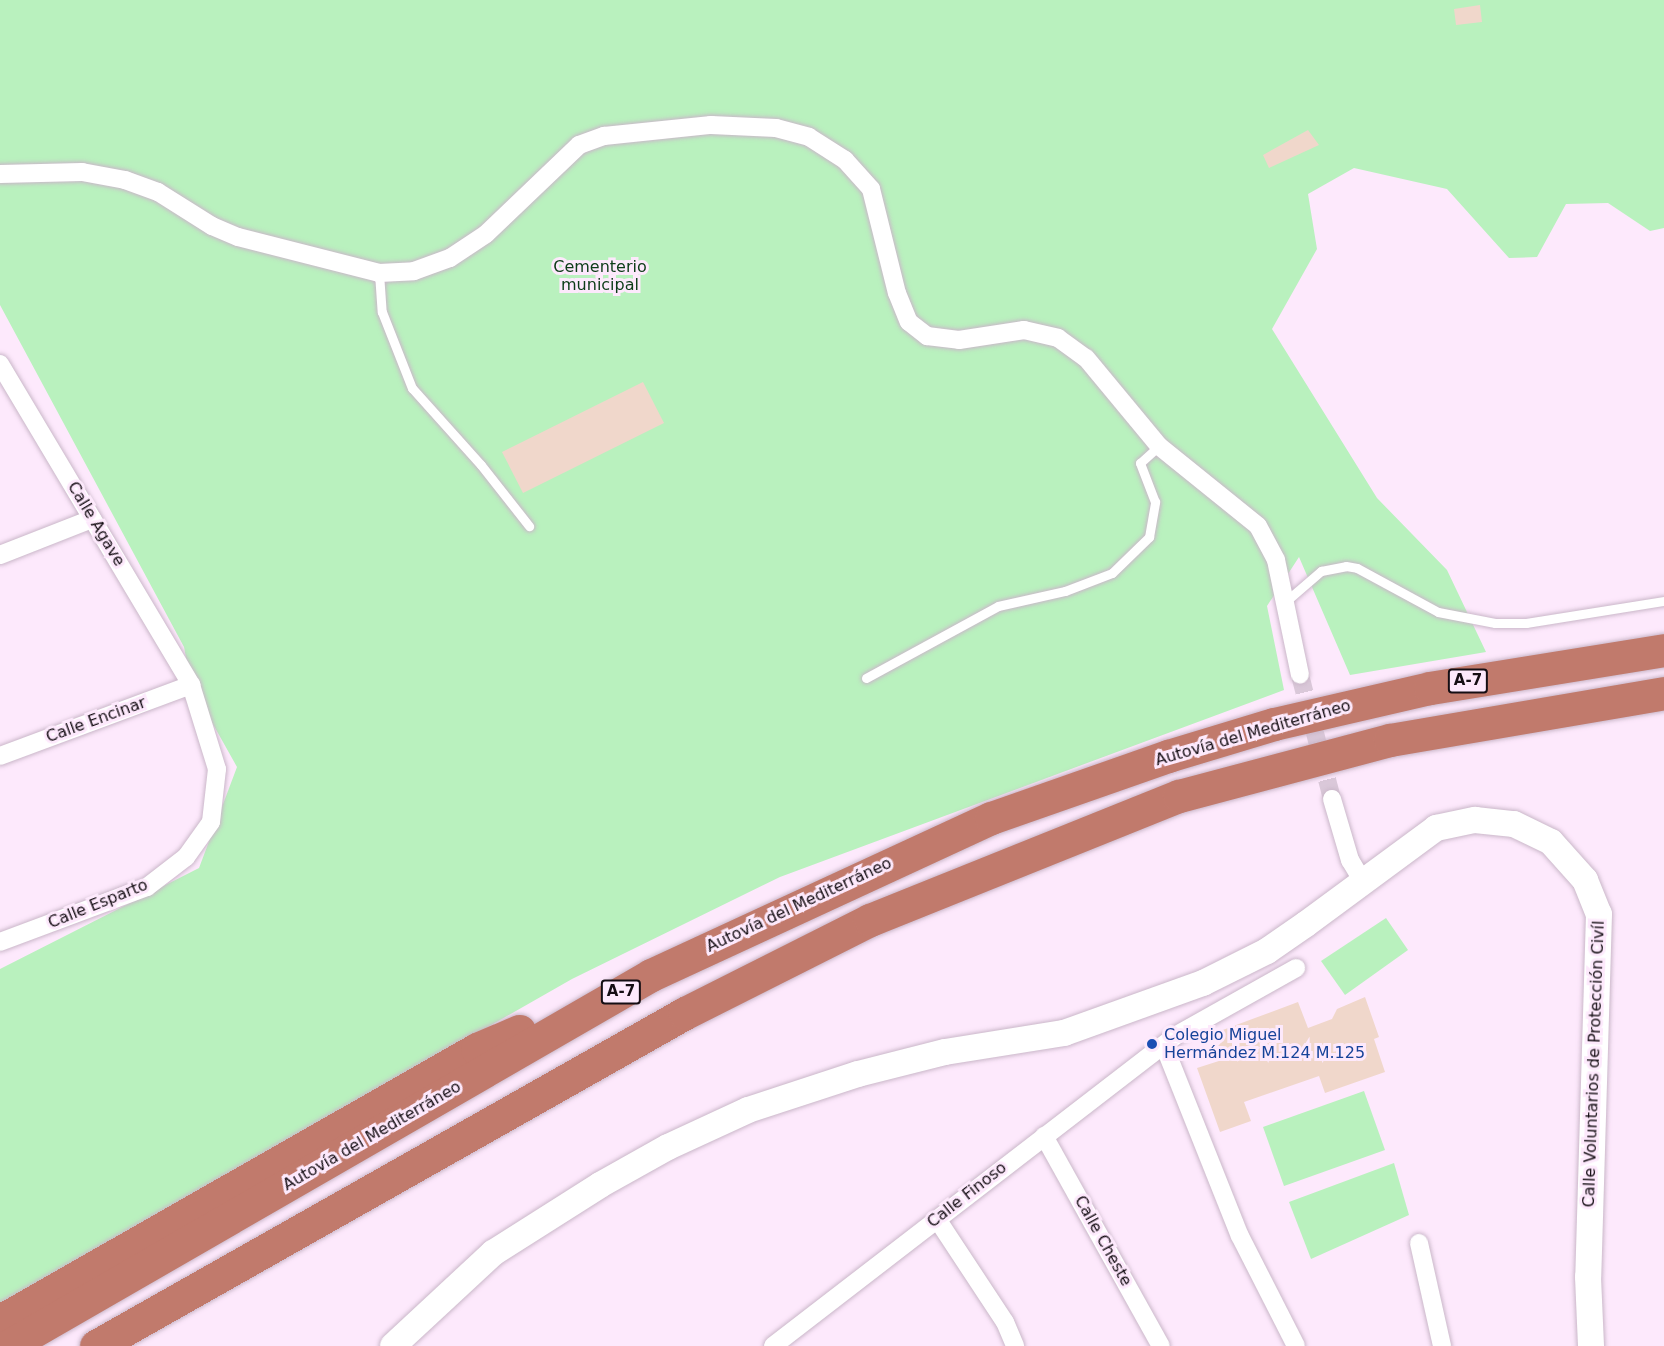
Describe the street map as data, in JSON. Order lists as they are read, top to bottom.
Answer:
{
  "streets": {
    "highway": ["A-7", "Autovía del Mediterráneo"],
    "street": [
      "Calle Agave",
      "Calle Encinar",
      "Calle Esparto",
      "Calle Voluntarios de Protección Civíl",
      "Calle Finoso",
      "Calle Cheste"
    ]
  },
  "crossings": [
    ["Calle Agave", "Calle Encinar"],
    ["Calle Agave", "Calle Esparto"],
    ["Calle Encinar", "Calle Esparto"],
    ["Calle Finoso", "Calle Cheste"]
  ],
  "parks": ["Cementerio municipal"],
  "places": ["Colegio Miguel Hermández M.124 M.125"]
}
